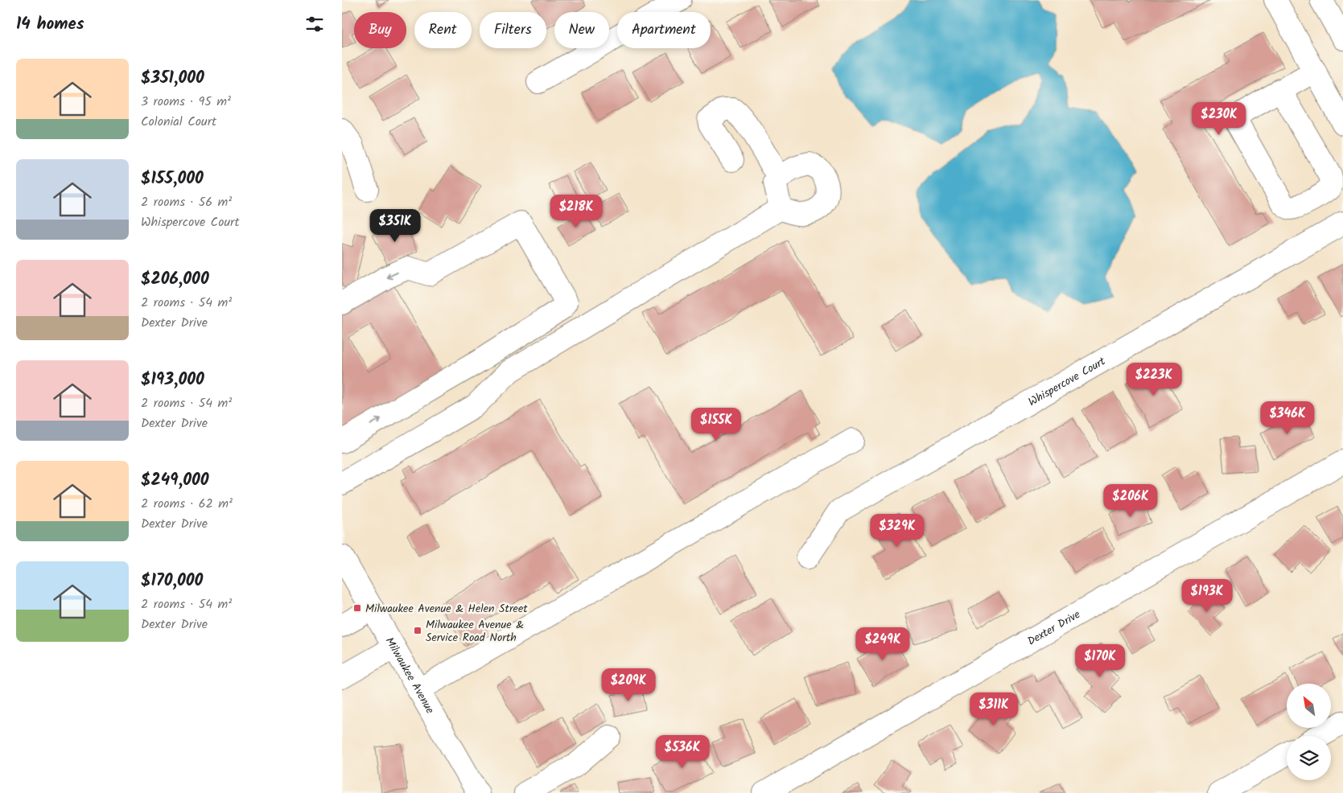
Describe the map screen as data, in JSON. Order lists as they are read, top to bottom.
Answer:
{
  "streets": {
    "street": ["Whispercove Court", "Dexter Drive", "Milwaukee Avenue"]
  },
  "places": {
    "transit": ["Milwaukee Avenue & Helen Street", "Milwaukee Avenue & Service Road North"]
  },
  "north": "top left",
  "page": {
    "heading": "14 homes",
    "chip": [
      "Buy",
      "Rent",
      "Filters",
      "New",
      "Apartment"
    ],
    "list": [
      {
        "name": "$351,000",
        "note": "3 rooms · 95 m² · Colonial Court"
      },
      {
        "name": "$155,000",
        "note": "2 rooms · 56 m² · Whispercove Court"
      },
      {
        "name": "$206,000",
        "note": "2 rooms · 54 m² · Dexter Drive"
      },
      {
        "name": "$193,000",
        "note": "2 rooms · 54 m² · Dexter Drive"
      },
      {
        "name": "$249,000",
        "note": "2 rooms · 62 m² · Dexter Drive"
      },
      {
        "name": "$170,000",
        "note": "2 rooms · 54 m² · Dexter Drive"
      }
    ],
    "price": [
      "$230K",
      "$218K",
      "$351K",
      "$223K",
      "$346K",
      "$155K",
      "$206K",
      "$329K",
      "$193K",
      "$249K",
      "$170K",
      "$209K",
      "$311K",
      "$536K"
    ]
  }
}
